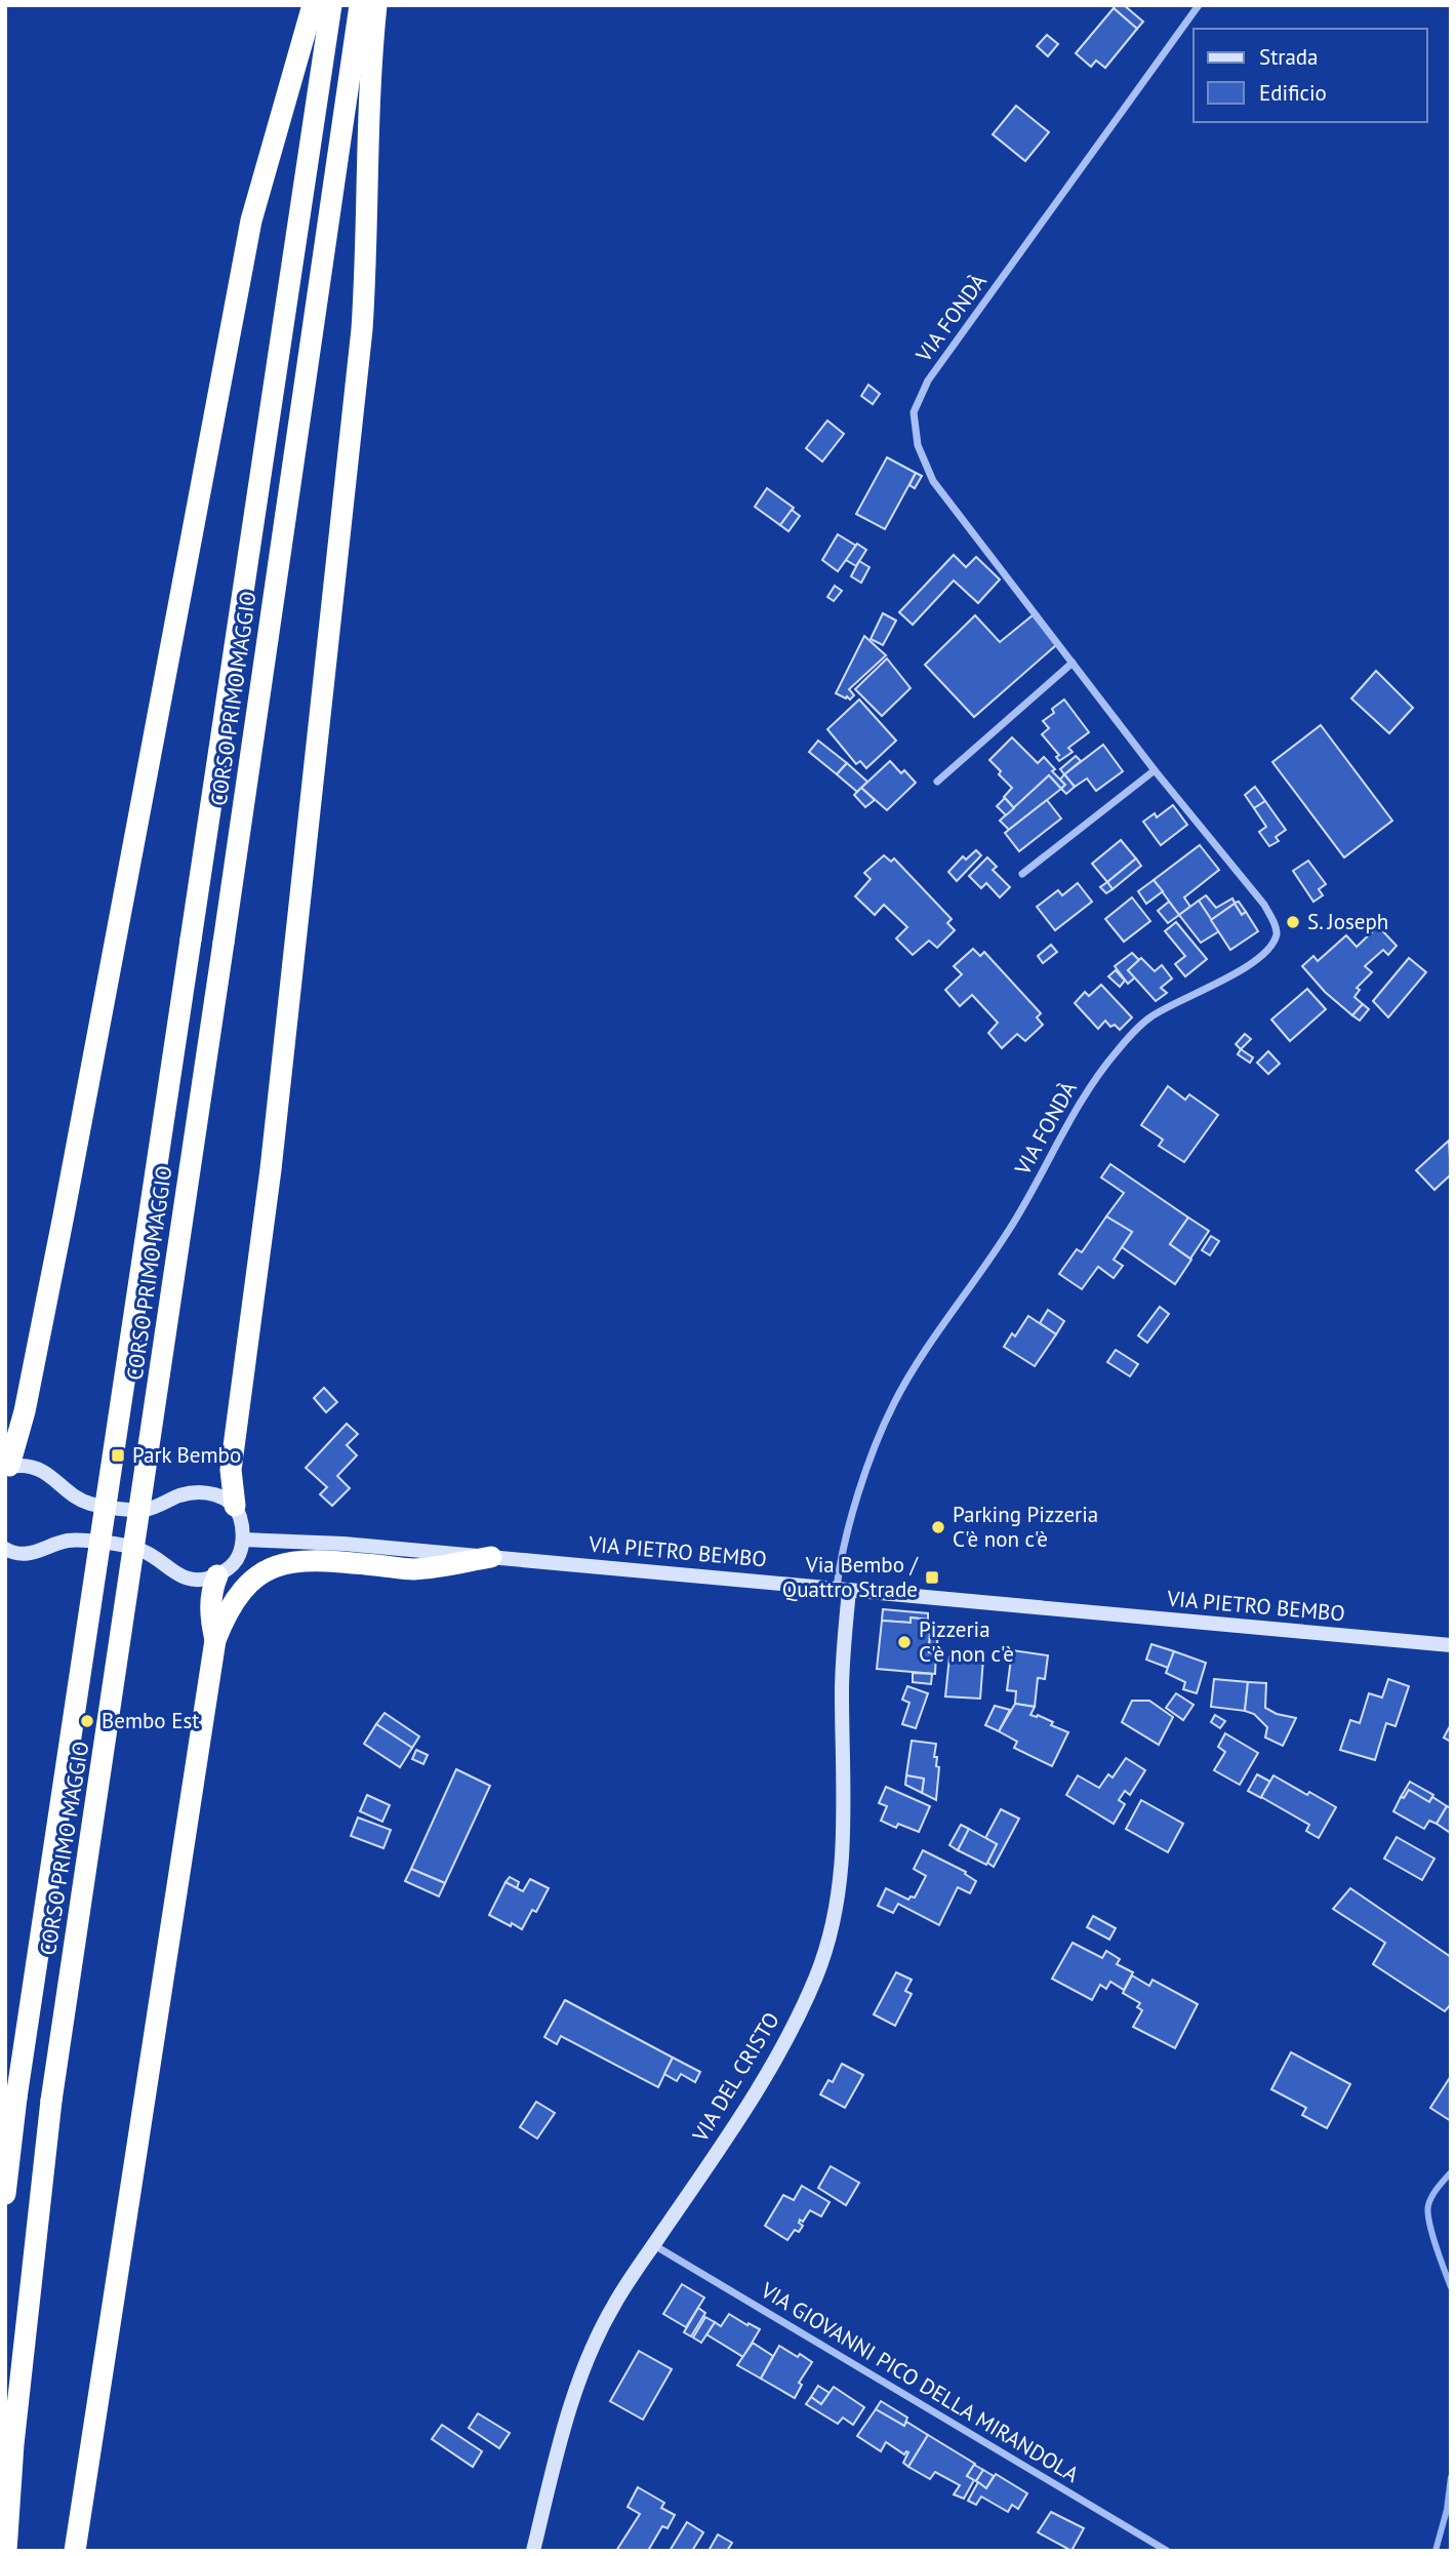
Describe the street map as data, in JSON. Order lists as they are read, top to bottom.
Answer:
{
  "streets": {
    "highway": ["CORSO PRIMO MAGGIO"],
    "main road": ["VIA PIETRO BEMBO", "VIA DEL CRISTO"],
    "street": ["VIA FONDÀ", "VIA GIOVANNI PICO DELLA MIRANDOLA"]
  },
  "crossings": [
    ["VIA FONDÀ", "VIA PIETRO BEMBO"],
    ["VIA FONDÀ", "VIA DEL CRISTO"],
    ["VIA PIETRO BEMBO", "VIA DEL CRISTO"],
    ["VIA DEL CRISTO", "VIA GIOVANNI PICO DELLA MIRANDOLA"]
  ],
  "places": {
    "other": [
      "S. Joseph",
      "Parking Pizzeria C'è non c'è",
      "Pizzeria C'è non c'è",
      "Bembo Est"
    ],
    "transit": ["Park Bembo", "Via Bembo / Quattro Strade"]
  },
  "legend": ["Strada", "Edificio"]
}
